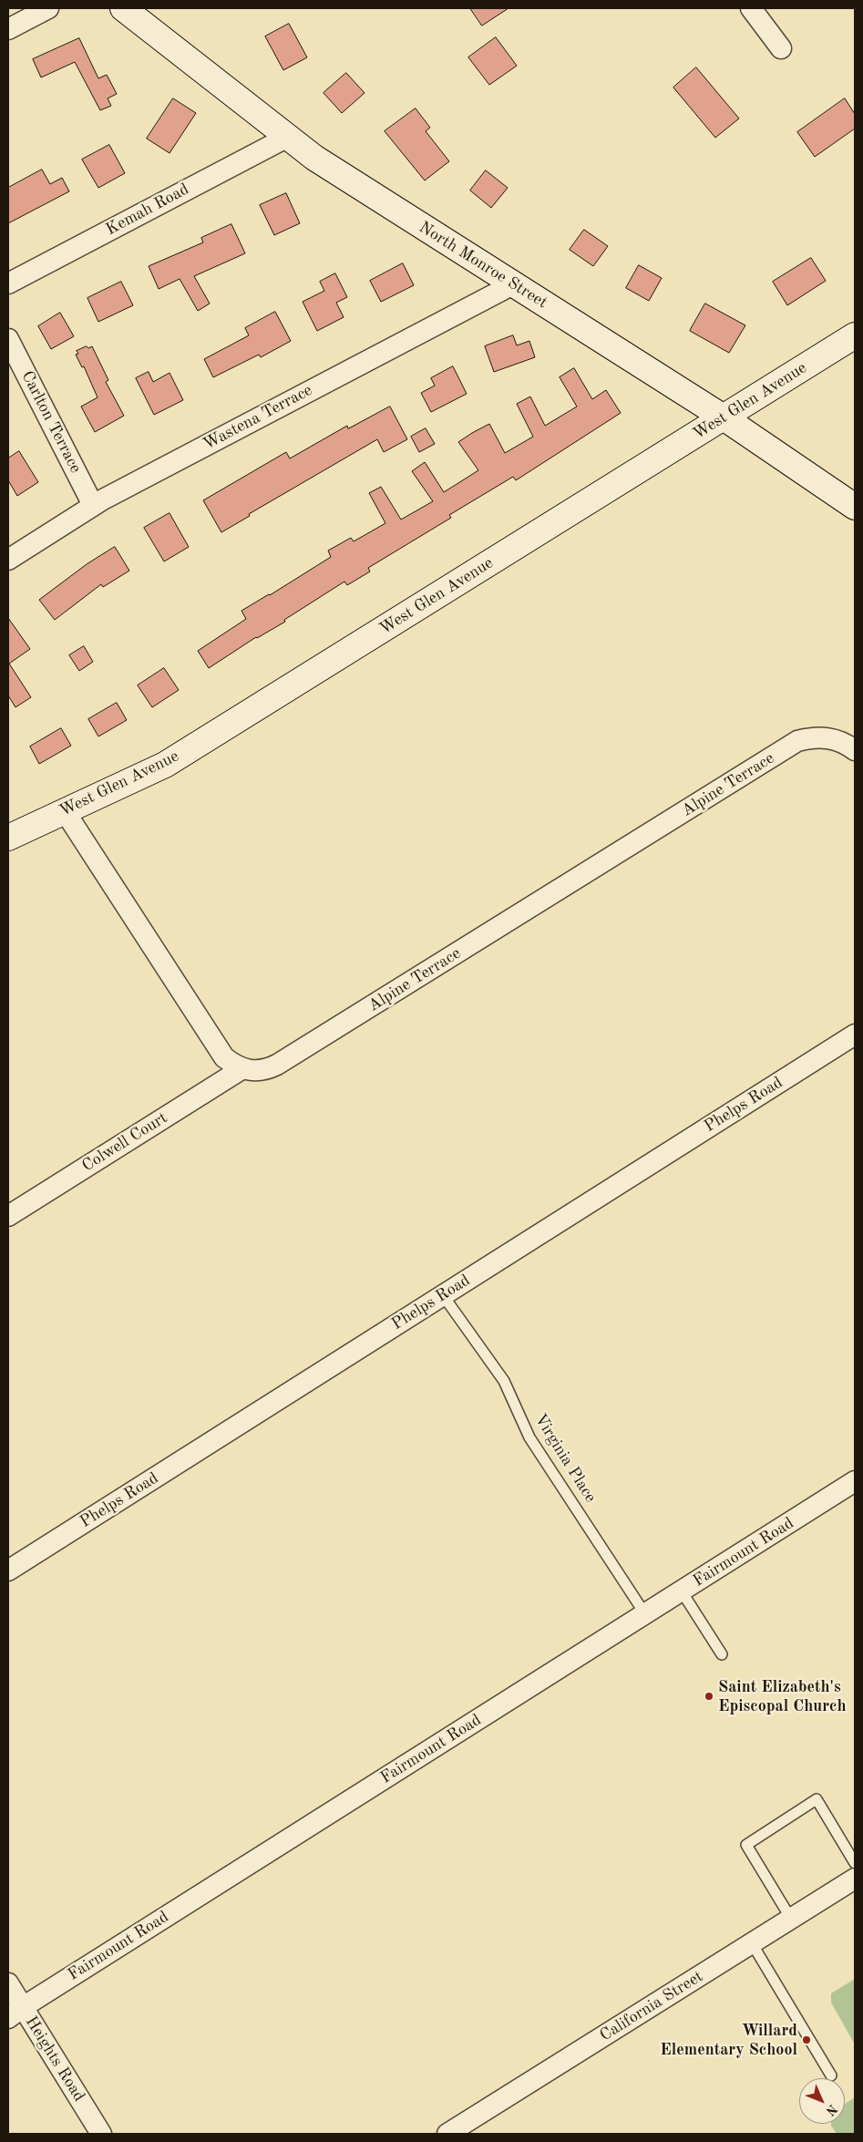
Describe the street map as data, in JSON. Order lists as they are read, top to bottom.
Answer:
{
  "streets": {
    "street": [
      "Kemah Road",
      "North Monroe Street",
      "West Glen Avenue",
      "Wastena Terrace",
      "Carlton Terrace",
      "Alpine Terrace",
      "Phelps Road",
      "Colwell Court",
      "Fairmount Road",
      "California Street",
      "Heights Road"
    ],
    "lane": ["Virginia Place"]
  },
  "crossings": [
    ["Kemah Road", "North Monroe Street"],
    ["North Monroe Street", "West Glen Avenue"],
    ["North Monroe Street", "Wastena Terrace"],
    ["Wastena Terrace", "Carlton Terrace"],
    ["Alpine Terrace", "Colwell Court"],
    ["Phelps Road", "Virginia Place"],
    ["Virginia Place", "Fairmount Road"],
    ["Fairmount Road", "Heights Road"]
  ],
  "places": ["Saint Elizabeth's Episcopal Church", "Willard Elementary School"],
  "north": "bottom right"
}
